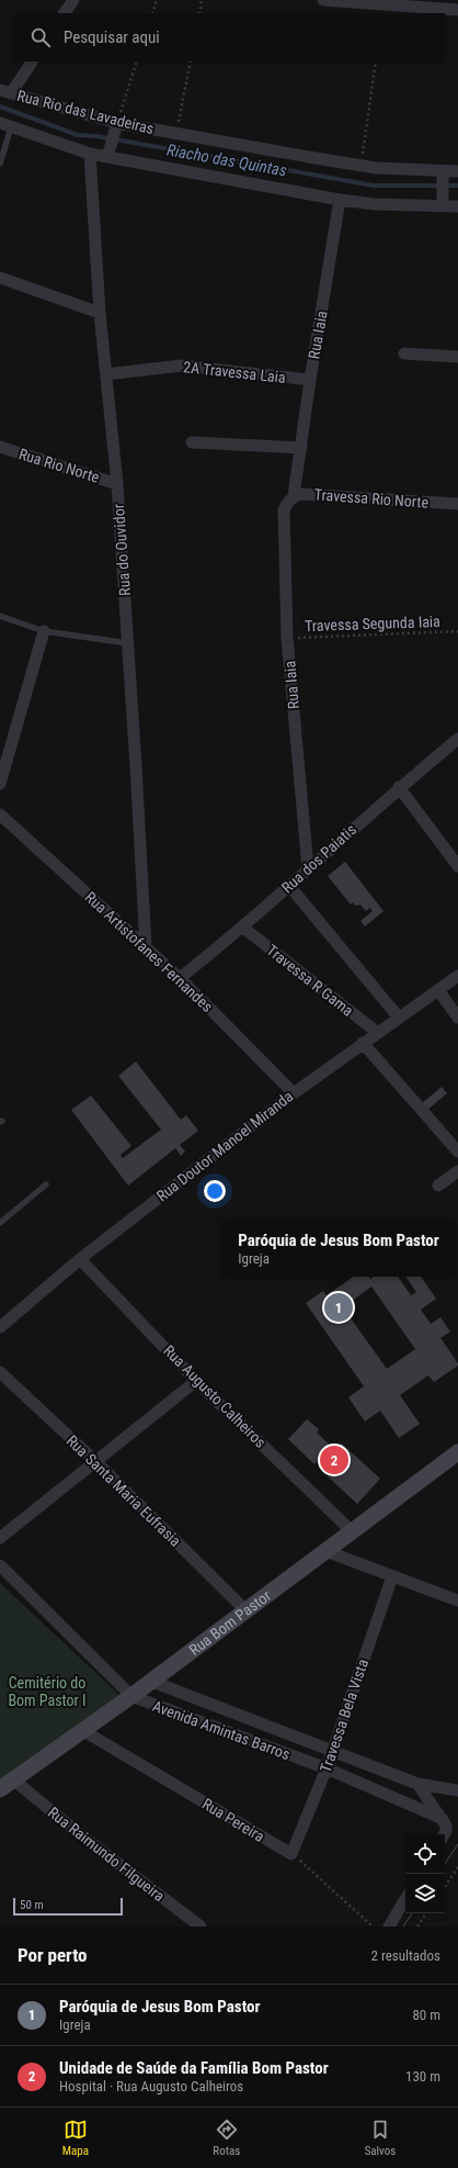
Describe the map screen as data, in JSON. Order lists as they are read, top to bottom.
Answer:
{
  "streets": {
    "main road": ["Rua Bom Pastor"],
    "street": [
      "Rua Rio das Lavadeiras",
      "Rua Iaia",
      "2A Travessa Laia",
      "Rua Rio Norte",
      "Travessa Rio Norte",
      "Rua do Ouvidor",
      "Rua dos Paiatis",
      "Rua Artistofanes Fernandes",
      "Travessa R Gama",
      "Rua Doutor Manoel Miranda",
      "Rua Augusto Calheiros",
      "Rua Santa Maria Eufrasia",
      "Travessa Bela Vista",
      "Avenida Amintas Barros",
      "Rua Pereira",
      "Rua Raimundo Filgueira"
    ],
    "path": ["Travessa Segunda Iaia"]
  },
  "crossings": [
    ["Rua Iaia", "2A Travessa Laia"],
    ["Rua Iaia", "Travessa Rio Norte"],
    ["Rua Iaia", "Travessa Segunda Iaia"],
    ["Rua Iaia", "Rua dos Paiatis"],
    ["2A Travessa Laia", "Rua do Ouvidor"],
    ["Rua Rio Norte", "Rua do Ouvidor"],
    ["Rua do Ouvidor", "Rua Artistofanes Fernandes"],
    ["Rua dos Paiatis", "Rua Artistofanes Fernandes"],
    ["Rua dos Paiatis", "Travessa R Gama"],
    ["Rua Artistofanes Fernandes", "Rua Doutor Manoel Miranda"],
    ["Travessa R Gama", "Rua Doutor Manoel Miranda"],
    ["Rua Doutor Manoel Miranda", "Rua Augusto Calheiros"],
    ["Rua Augusto Calheiros", "Rua Bom Pastor"],
    ["Rua Santa Maria Eufrasia", "Rua Bom Pastor"],
    ["Rua Bom Pastor", "Avenida Amintas Barros"],
    ["Rua Bom Pastor", "Rua Pereira"],
    ["Rua Bom Pastor", "Rua Raimundo Filgueira"],
    ["Travessa Bela Vista", "Avenida Amintas Barros"],
    ["Travessa Bela Vista", "Rua Pereira"]
  ],
  "water": ["Riacho das Quintas"],
  "parks": ["Cemitério do Bom Pastor I"],
  "scale_bar": "50 m",
  "page": {
    "search": "Pesquisar aqui",
    "popup": ["Paróquia de Jesus Bom Pastor", "Igreja"],
    "pins": ["1", "2"],
    "scale": "50 m",
    "heading": ["Por perto", "2 resultados"],
    "list": [
      {
        "mark": "1",
        "name": "Paróquia de Jesus Bom Pastor",
        "note": "Igreja",
        "value": "80 m"
      },
      {
        "mark": "2",
        "name": "Unidade de Saúde da Família Bom Pastor",
        "note": "Hospital · Rua Augusto Calheiros",
        "value": "130 m"
      }
    ],
    "nav": ["Mapa", "Rotas", "Salvos"]
  }
}
